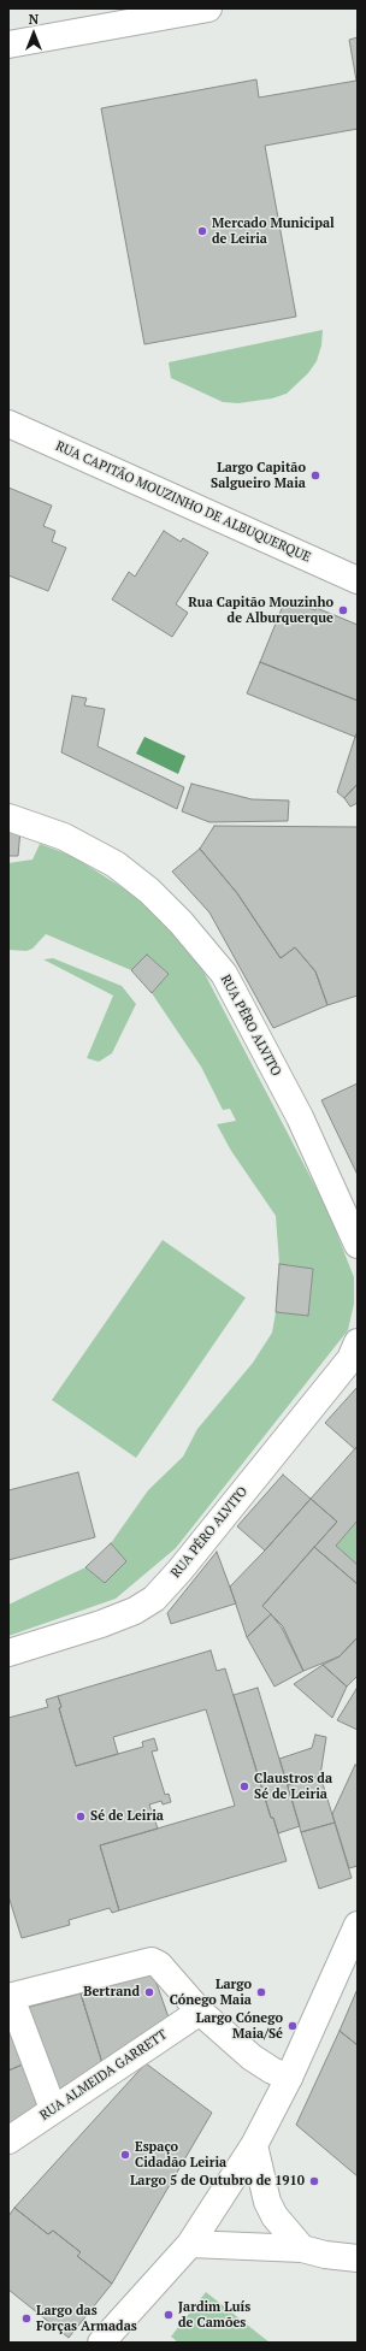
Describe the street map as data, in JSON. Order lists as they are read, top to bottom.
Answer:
{
  "streets": {
    "street": ["RUA CAPITÃO MOUZINHO DE ALBUQUERQUE", "RUA PÊRO ALVITO", "RUA ALMEIDA GARRETT"]
  },
  "places": [
    "Mercado Municipal de Leiria",
    "Largo Capitão Salgueiro Maia",
    "Rua Capitão Mouzinho de Alburquerque",
    "Claustros da Sé de Leiria",
    "Sé de Leiria",
    "Bertrand",
    "Largo Cónego Maia",
    "Largo Cónego Maia/Sé",
    "Espaço Cidadão Leiria",
    "Largo 5 de Outubro de 1910",
    "Jardim Luís de Camões",
    "Largo das Forças Armadas"
  ],
  "north": "top"
}
